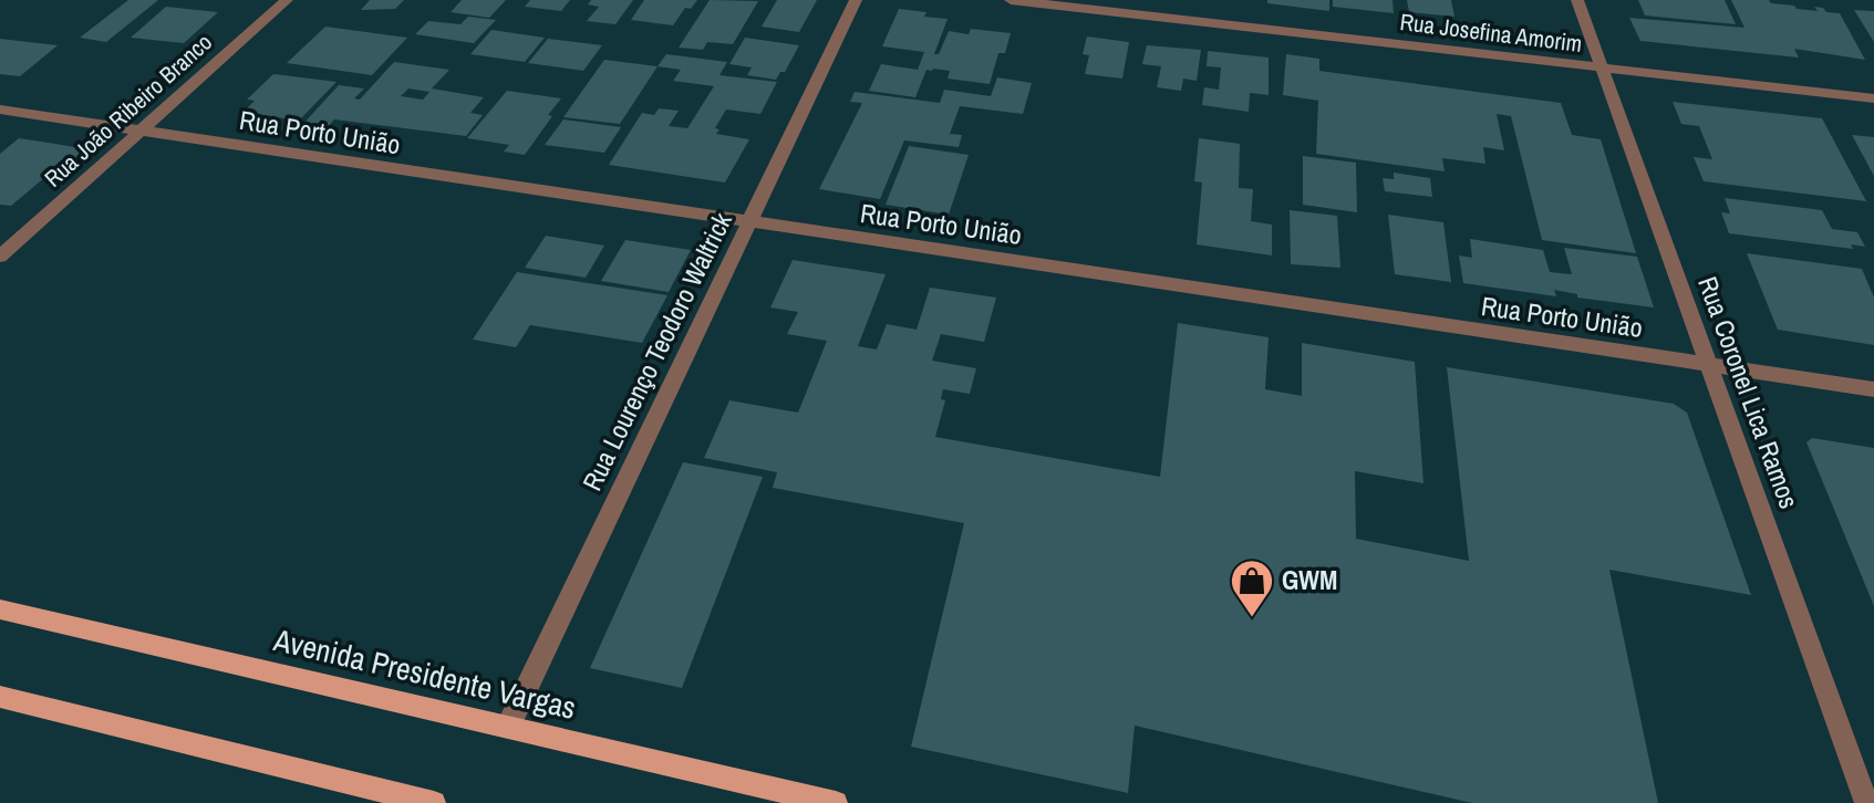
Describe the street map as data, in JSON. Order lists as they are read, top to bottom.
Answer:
{
  "streets": {
    "main road": ["Avenida Presidente Vargas"],
    "street": [
      "Rua Josefina Amorim",
      "Rua João Ribeiro Branco",
      "Rua Porto União",
      "Rua Lourenço Teodoro Waltrick",
      "Rua Coronel Lica Ramos"
    ]
  },
  "crossings": [
    ["Rua Josefina Amorim", "Rua Coronel Lica Ramos"],
    ["Rua João Ribeiro Branco", "Rua Porto União"],
    ["Rua Porto União", "Rua Lourenço Teodoro Waltrick"],
    ["Rua Porto União", "Rua Coronel Lica Ramos"],
    ["Rua Lourenço Teodoro Waltrick", "Avenida Presidente Vargas"]
  ],
  "places": {
    "shop": ["GWM"]
  }
}
